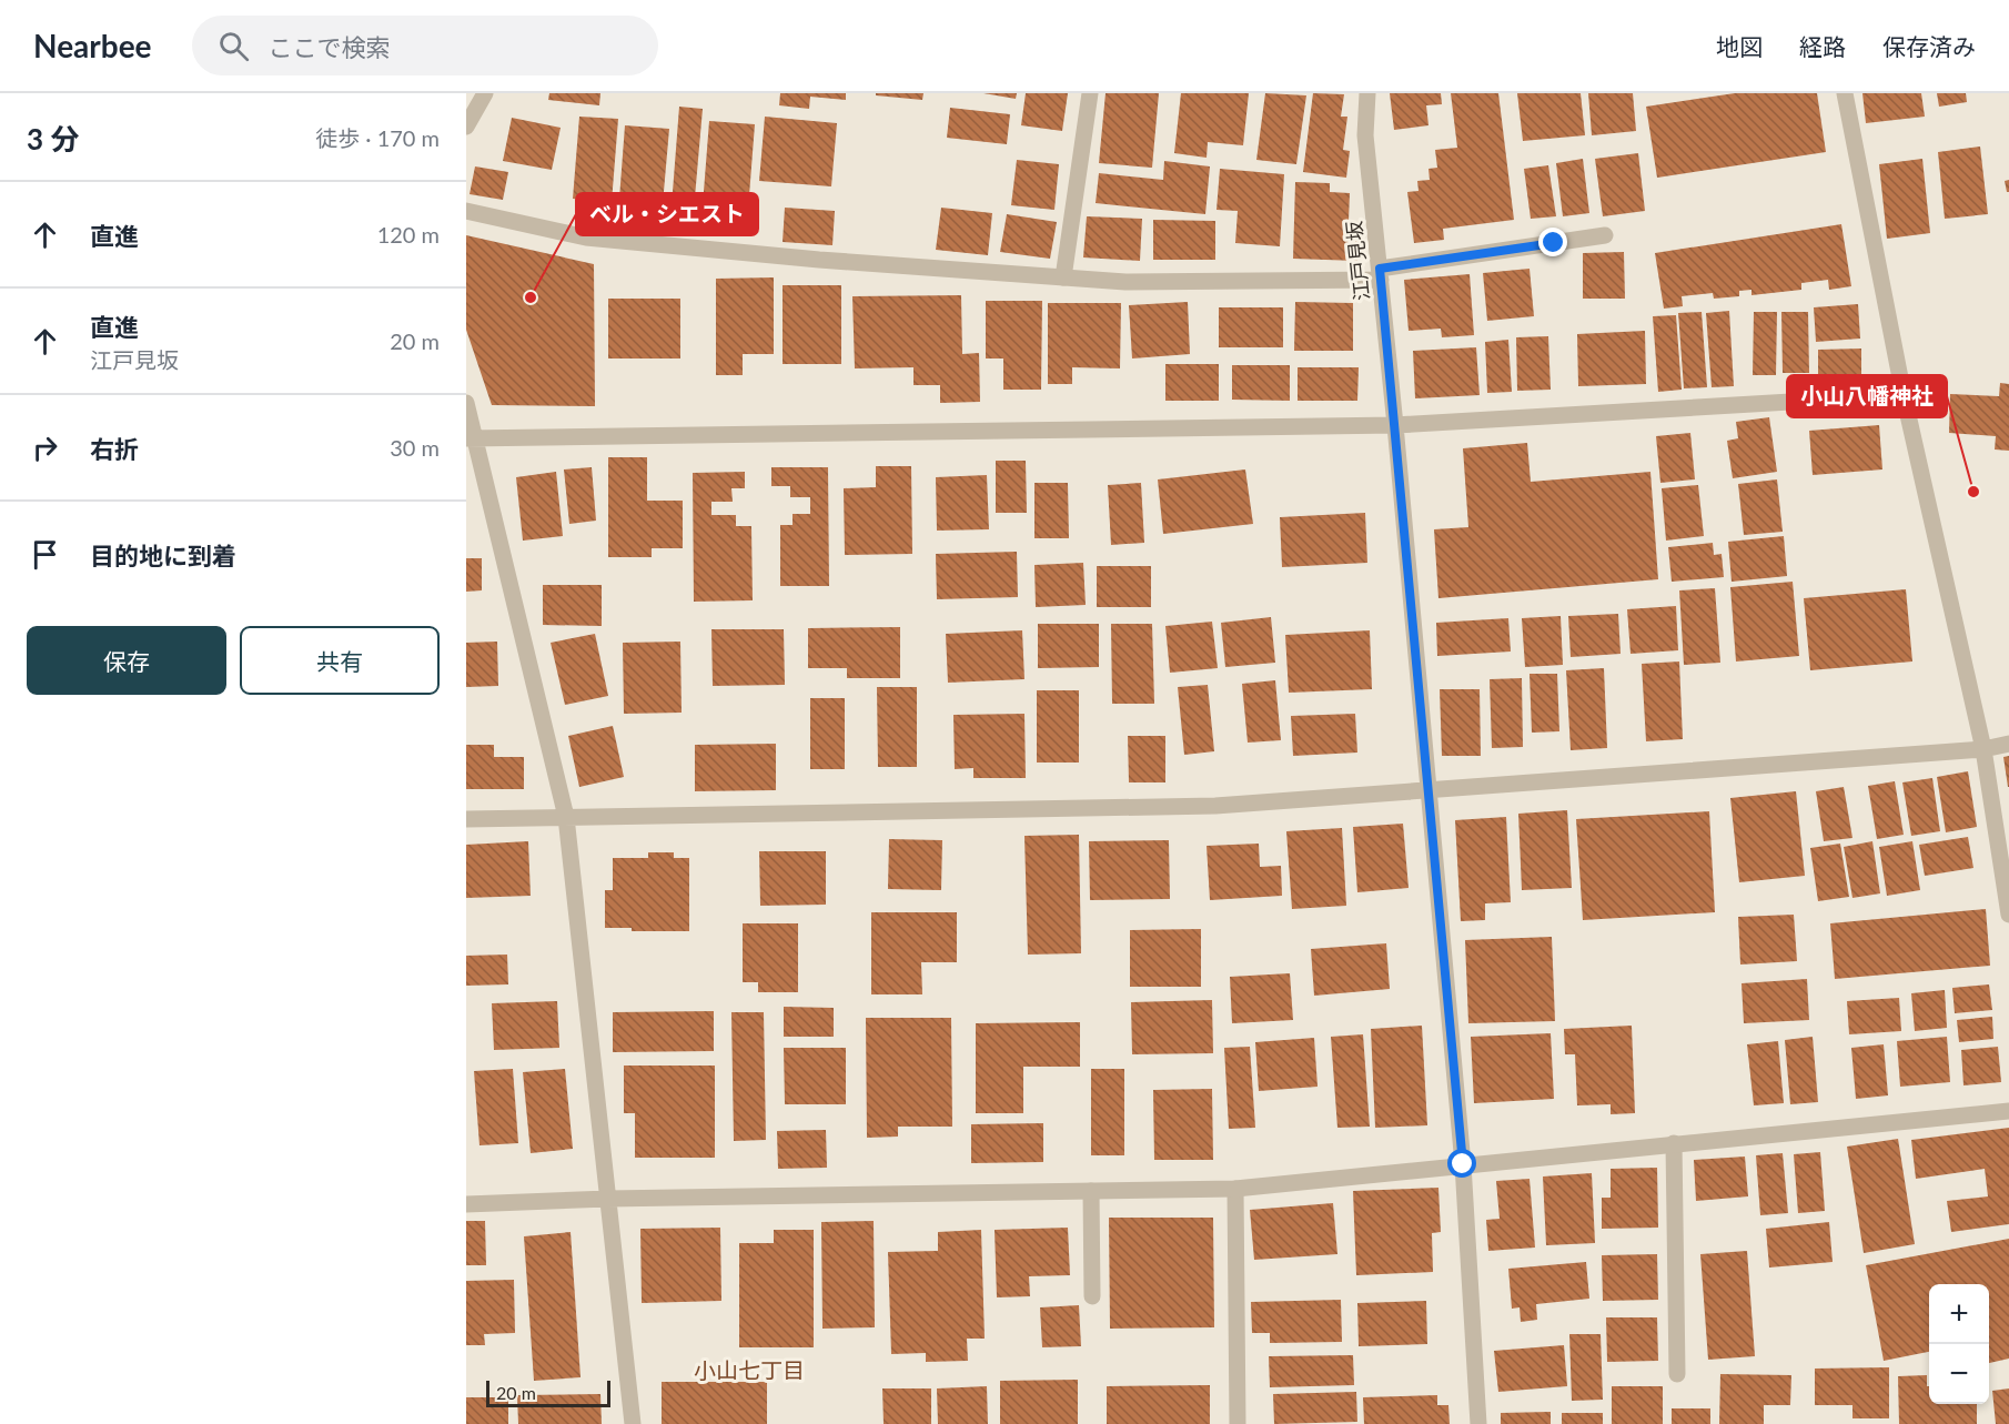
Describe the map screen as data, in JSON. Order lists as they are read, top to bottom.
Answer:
{
  "streets": {
    "street": ["江戸見坂"]
  },
  "districts": ["小山七丁目"],
  "places": ["ベル・シエスト", "小山八幡神社"],
  "scale_bar": "20 m",
  "page": {
    "header": "Nearbee",
    "search": "ここで検索",
    "nav": ["地図", "経路", "保存済み"],
    "heading": ["3 分", "徒歩 · 170 m"],
    "list": [
      ["直進", "120 m"],
      ["直進", "江戸見坂", "20 m"],
      ["右折", "30 m"],
      "目的地に到着"
    ],
    "buttons": ["保存", "共有"],
    "map_buttons": ["+", "−"],
    "scale": "20 m"
  }
}
